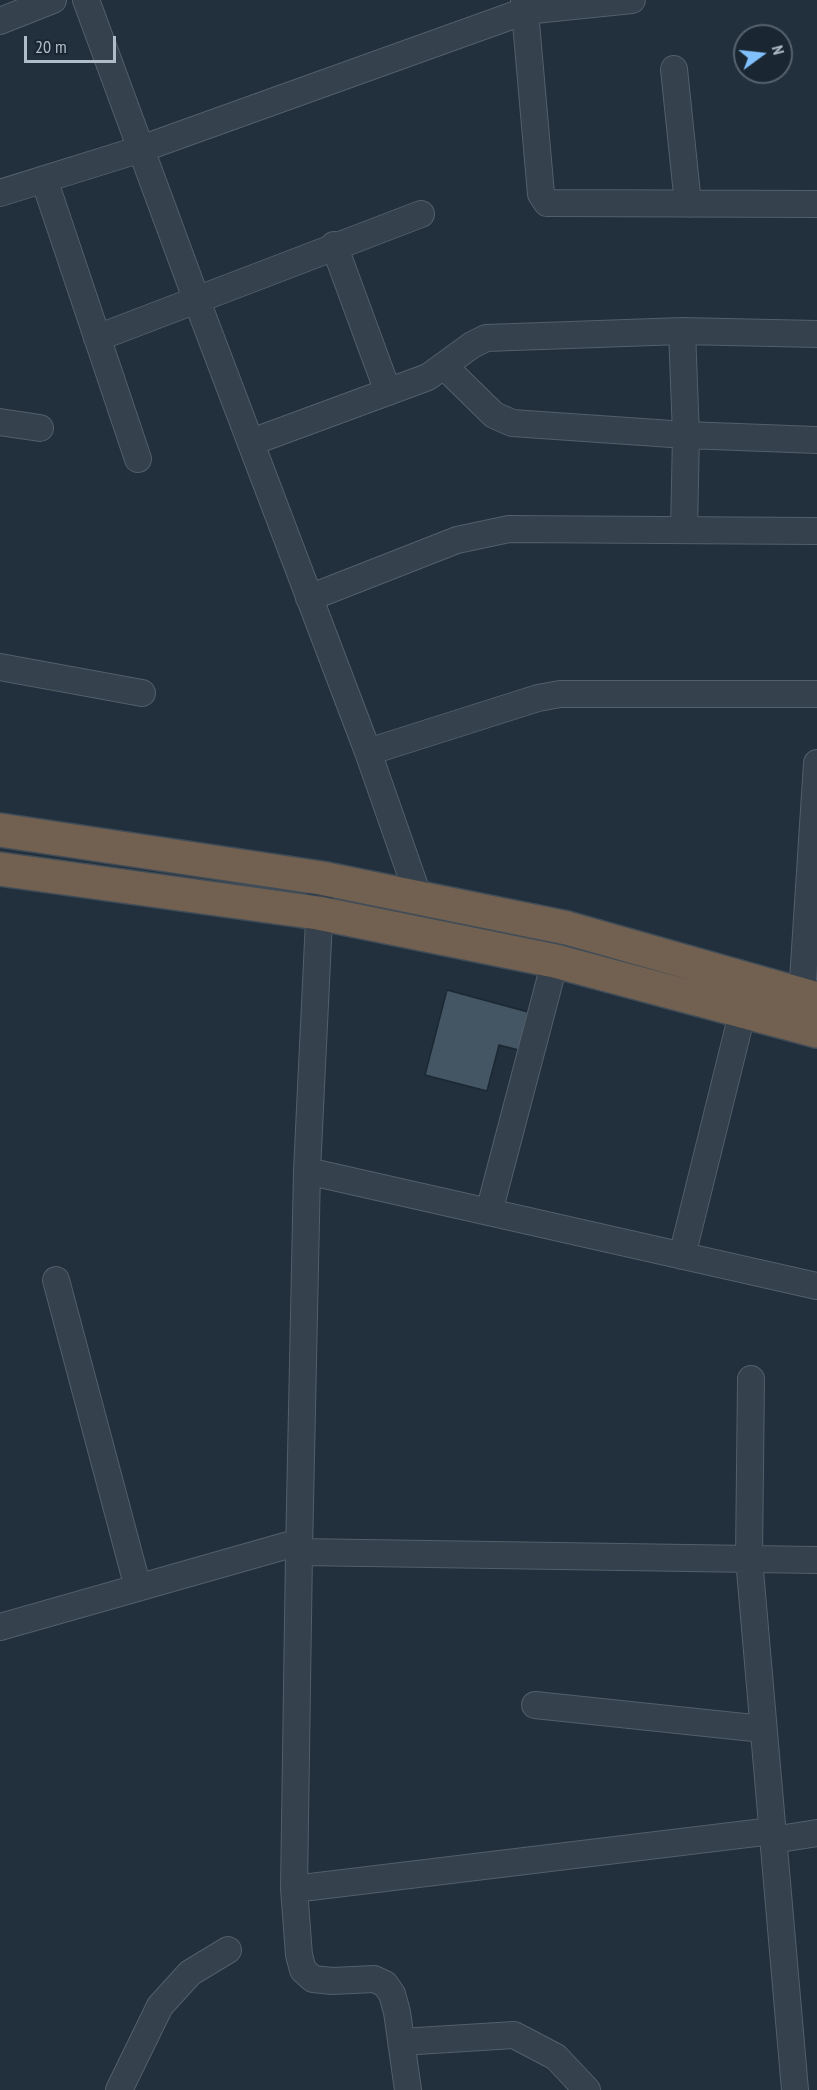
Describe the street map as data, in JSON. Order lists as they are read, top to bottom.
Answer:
{
  "scale_bar": "20 m",
  "north": "right"
}
